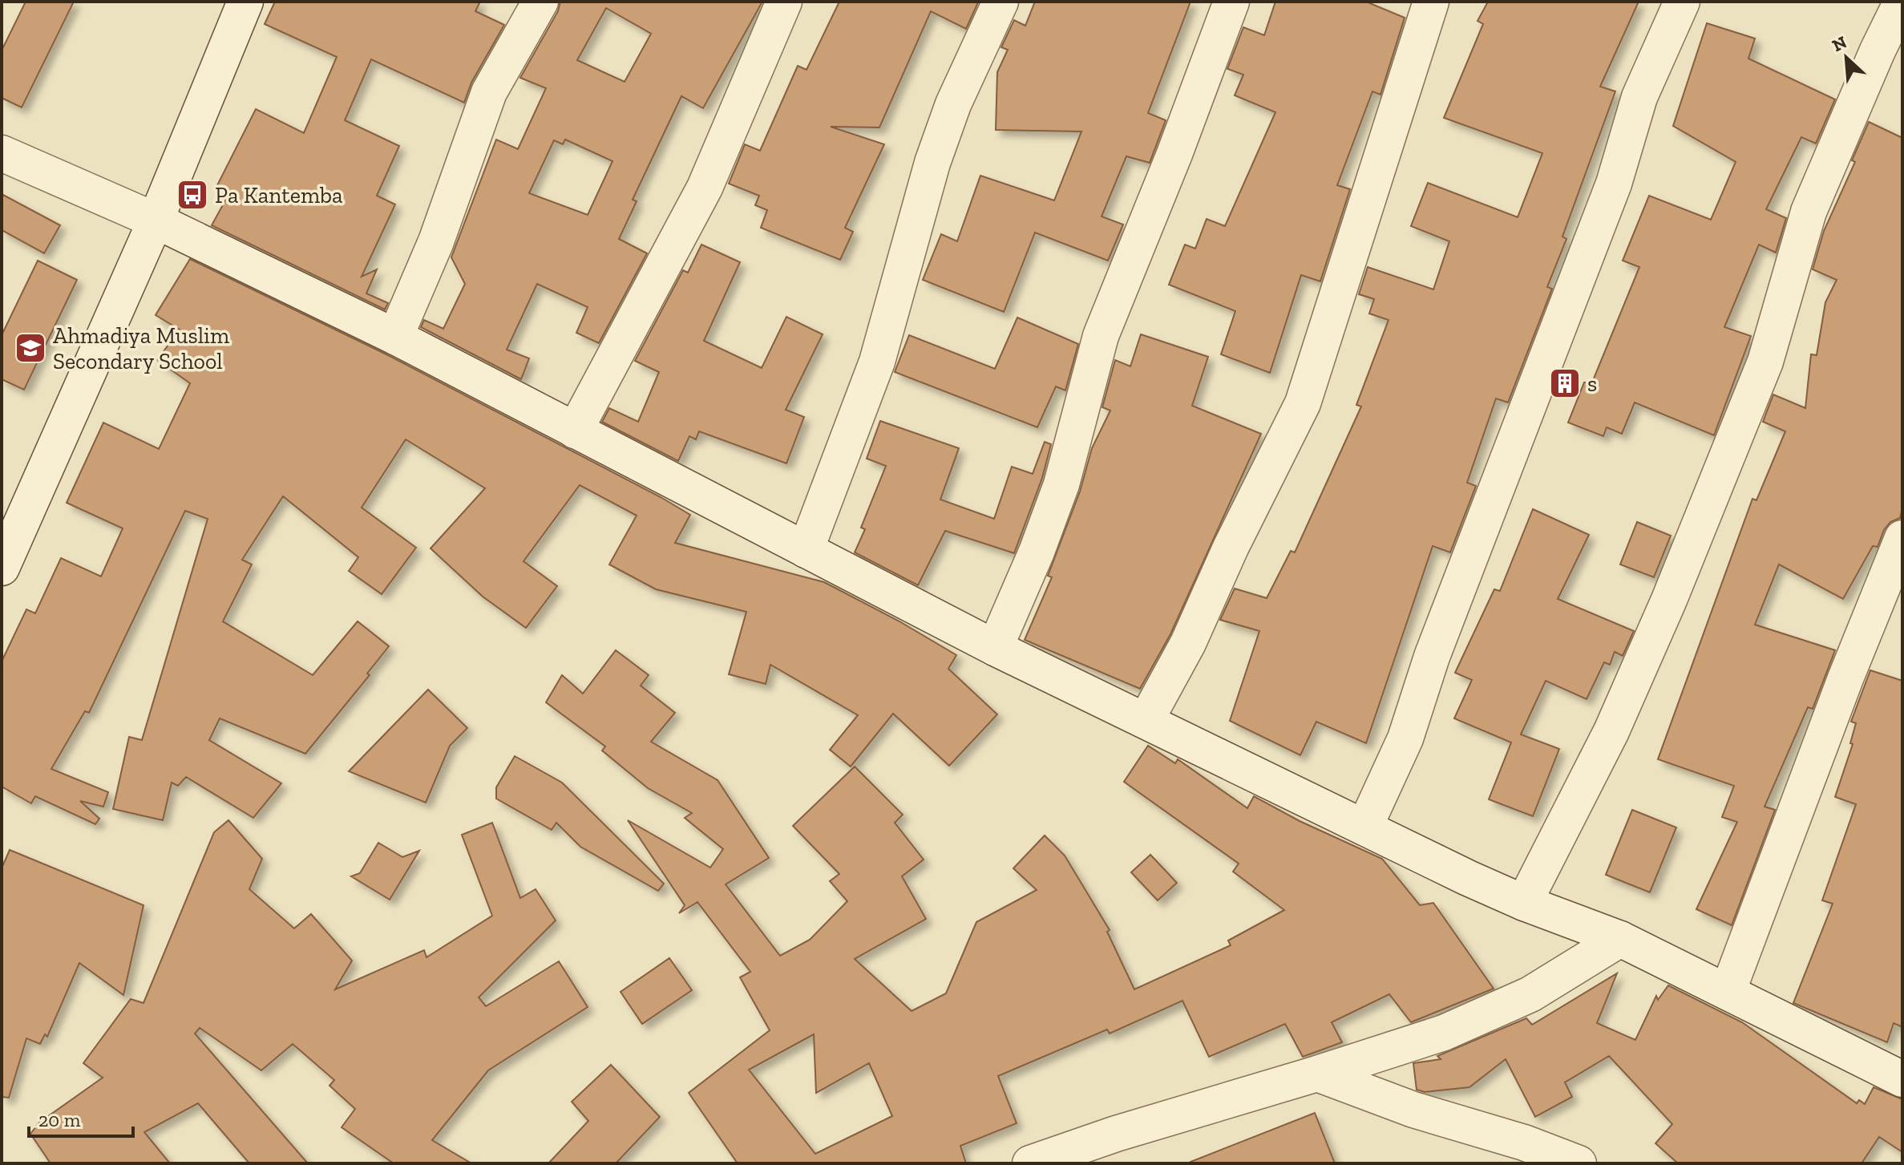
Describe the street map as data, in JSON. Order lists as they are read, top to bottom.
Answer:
{
  "places": {
    "bus stop": ["Pa Kantemba"],
    "school or university": ["Ahmadiya Muslim Secondary School"],
    "building": ["s"]
  },
  "scale_bar": "20 m",
  "north": "top left"
}
